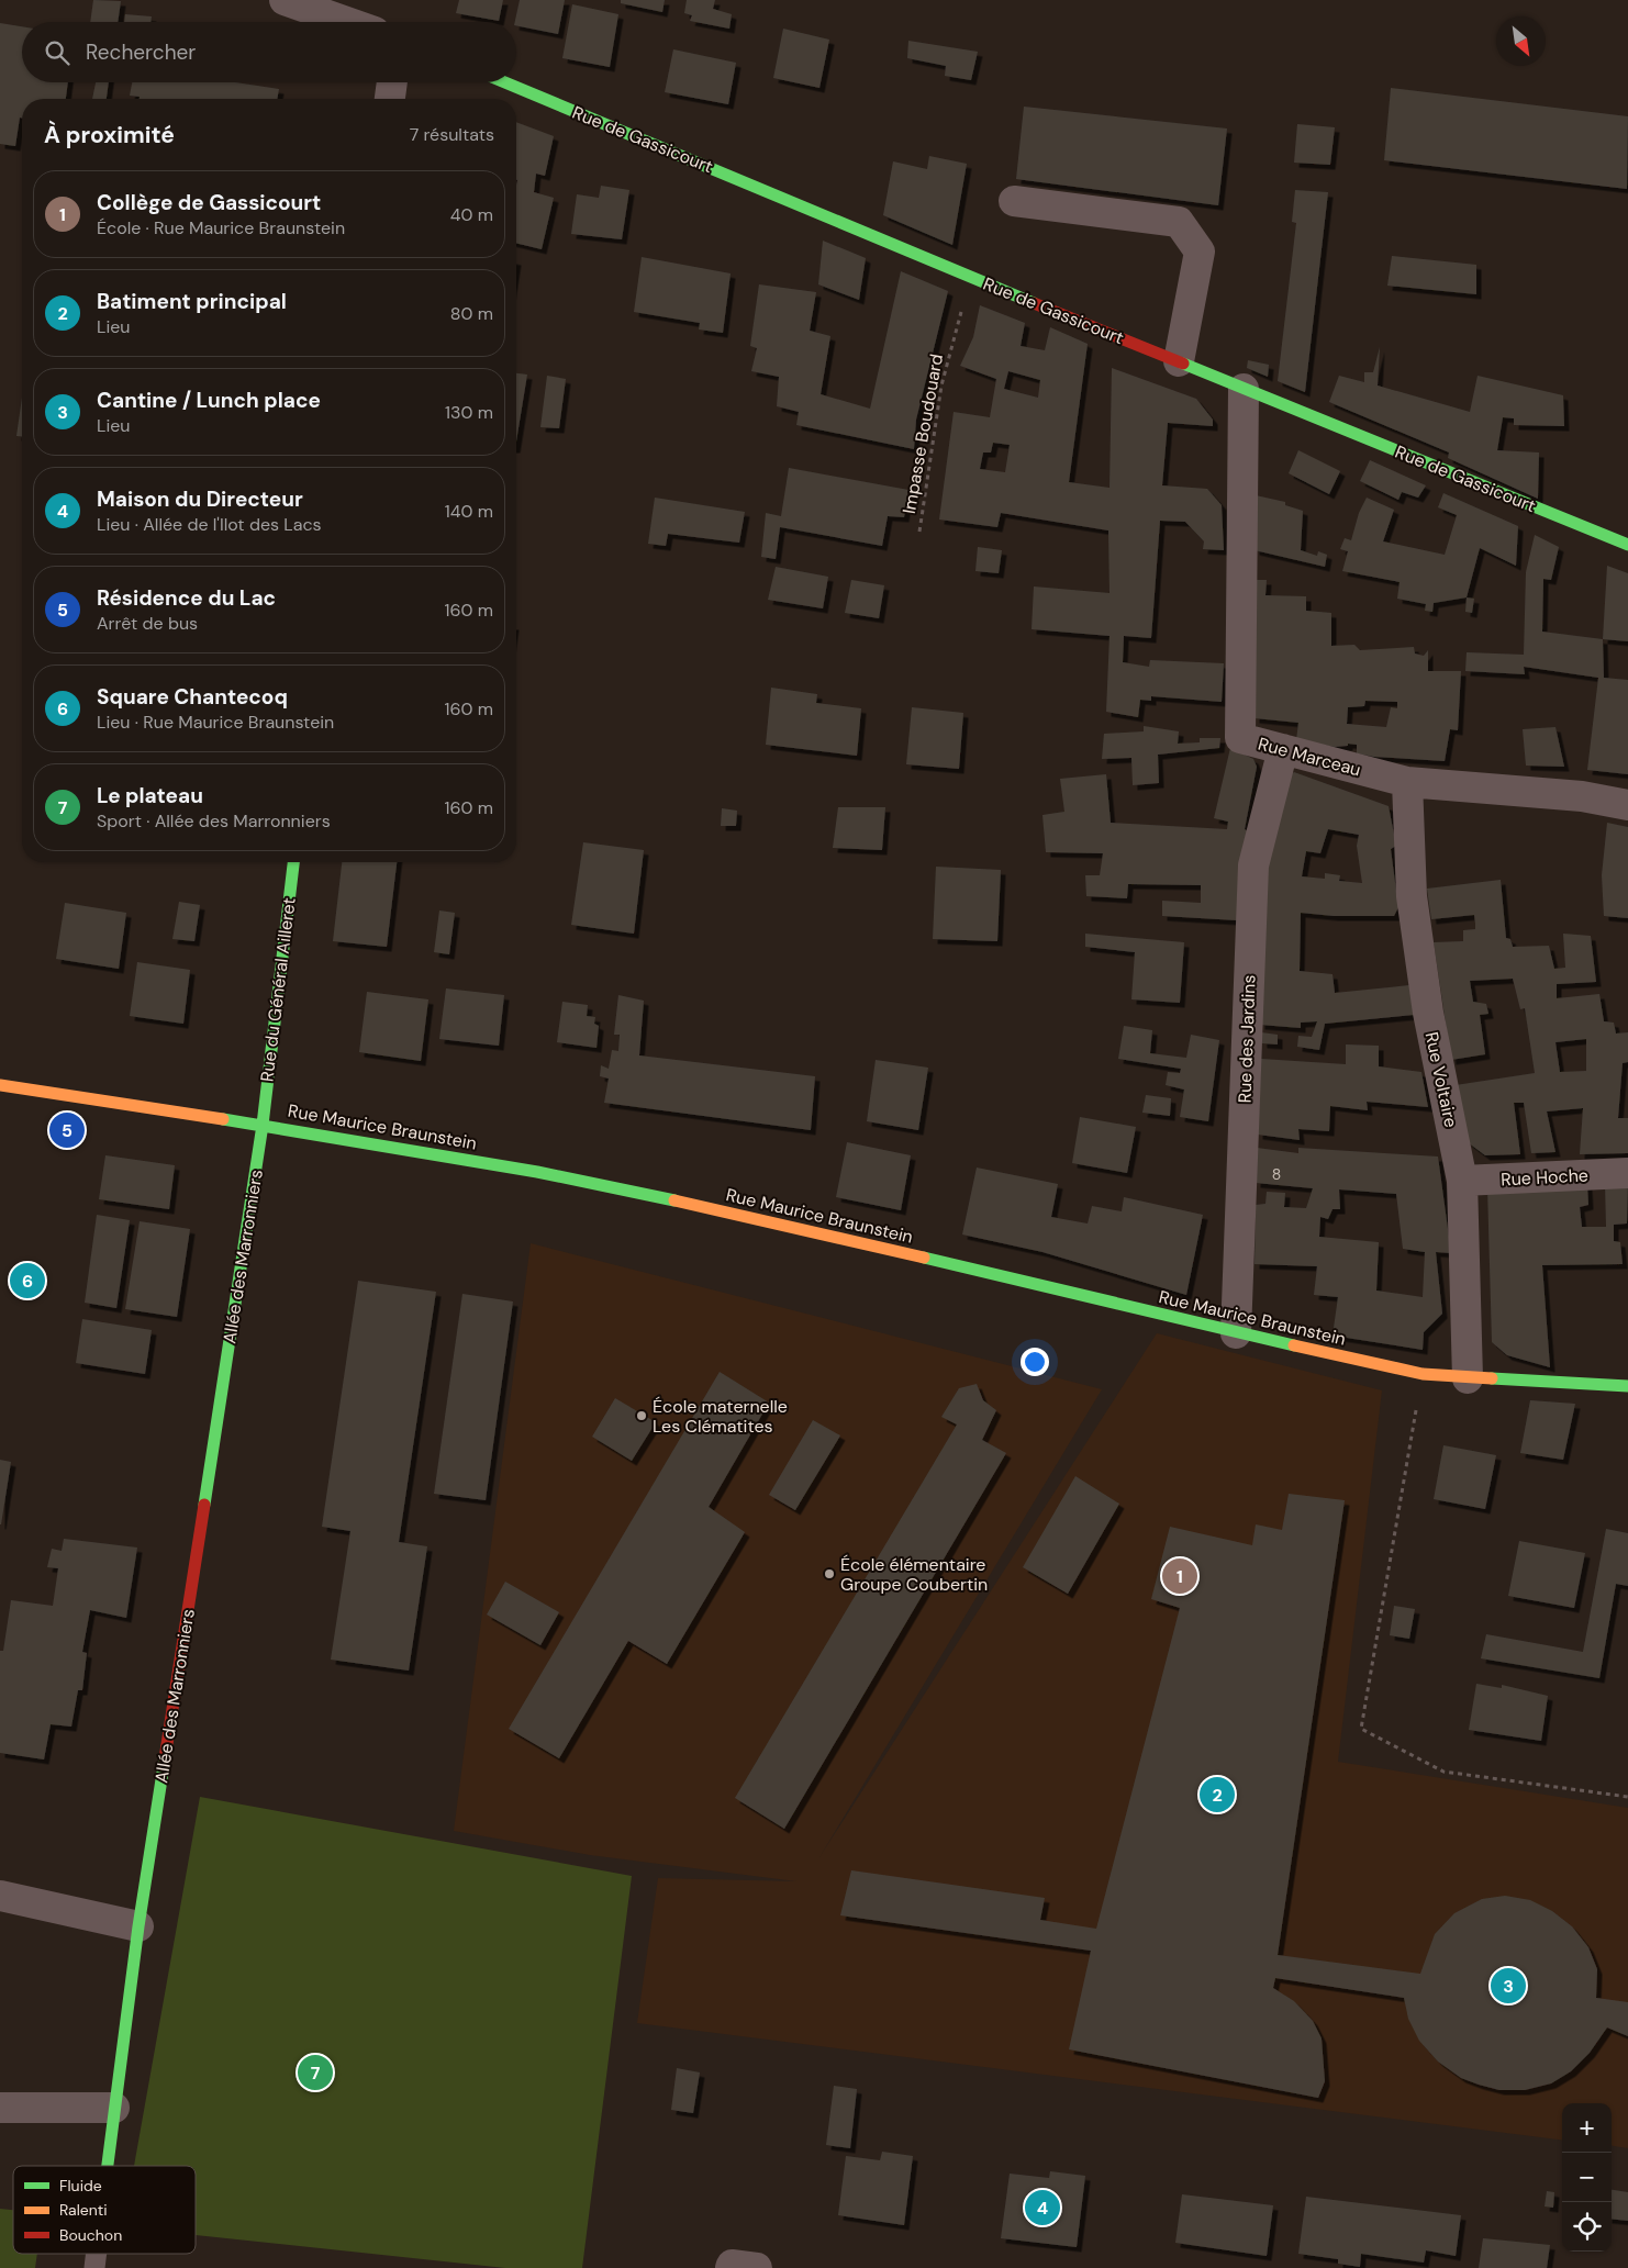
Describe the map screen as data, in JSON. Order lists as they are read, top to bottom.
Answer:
{
  "streets": {
    "street": [
      "Rue de Gassicourt",
      "Rue Marceau",
      "Rue du Général Ailleret",
      "Rue des Jardins",
      "Rue Voltaire",
      "Rue Maurice Braunstein",
      "Rue Hoche",
      "Allée des Marronniers"
    ],
    "path": ["Impasse Boudouard"]
  },
  "crossings": [
    ["Rue de Gassicourt", "Impasse Boudouard"],
    ["Rue de Gassicourt", "Rue Marceau"],
    ["Rue Marceau", "Rue des Jardins"],
    ["Rue Marceau", "Rue Voltaire"],
    ["Rue du Général Ailleret", "Rue Maurice Braunstein"],
    ["Rue du Général Ailleret", "Allée des Marronniers"],
    ["Rue des Jardins", "Rue Maurice Braunstein"],
    ["Rue Voltaire", "Rue Maurice Braunstein"],
    ["Rue Voltaire", "Rue Hoche"],
    ["Rue Maurice Braunstein", "Allée des Marronniers"]
  ],
  "places": ["École maternelle Les Clématites", "École élémentaire Groupe Coubertin"],
  "house_numbers": ["8"],
  "legend": ["Fluide", "Ralenti", "Bouchon"],
  "north": "bottom right",
  "page": {
    "search": "Rechercher",
    "heading": ["À proximité", "7 résultats"],
    "list": [
      {
        "mark": "1",
        "name": "Collège de Gassicourt",
        "note": "École · Rue Maurice Braunstein",
        "value": "40 m"
      },
      {
        "mark": "2",
        "name": "Batiment principal",
        "note": "Lieu",
        "value": "80 m"
      },
      {
        "mark": "3",
        "name": "Cantine / Lunch place",
        "note": "Lieu",
        "value": "130 m"
      },
      {
        "mark": "4",
        "name": "Maison du Directeur",
        "note": "Lieu · Allée de l'Ilot des Lacs",
        "value": "140 m"
      },
      {
        "mark": "5",
        "name": "Résidence du Lac",
        "note": "Arrêt de bus",
        "value": "160 m"
      },
      {
        "mark": "6",
        "name": "Square Chantecoq",
        "note": "Lieu · Rue Maurice Braunstein",
        "value": "160 m"
      },
      {
        "mark": "7",
        "name": "Le plateau",
        "note": "Sport · Allée des Marronniers",
        "value": "160 m"
      }
    ],
    "pins": [
      "5",
      "6",
      "1",
      "2",
      "3",
      "7",
      "4"
    ],
    "map_buttons": ["+", "−"]
  }
}
